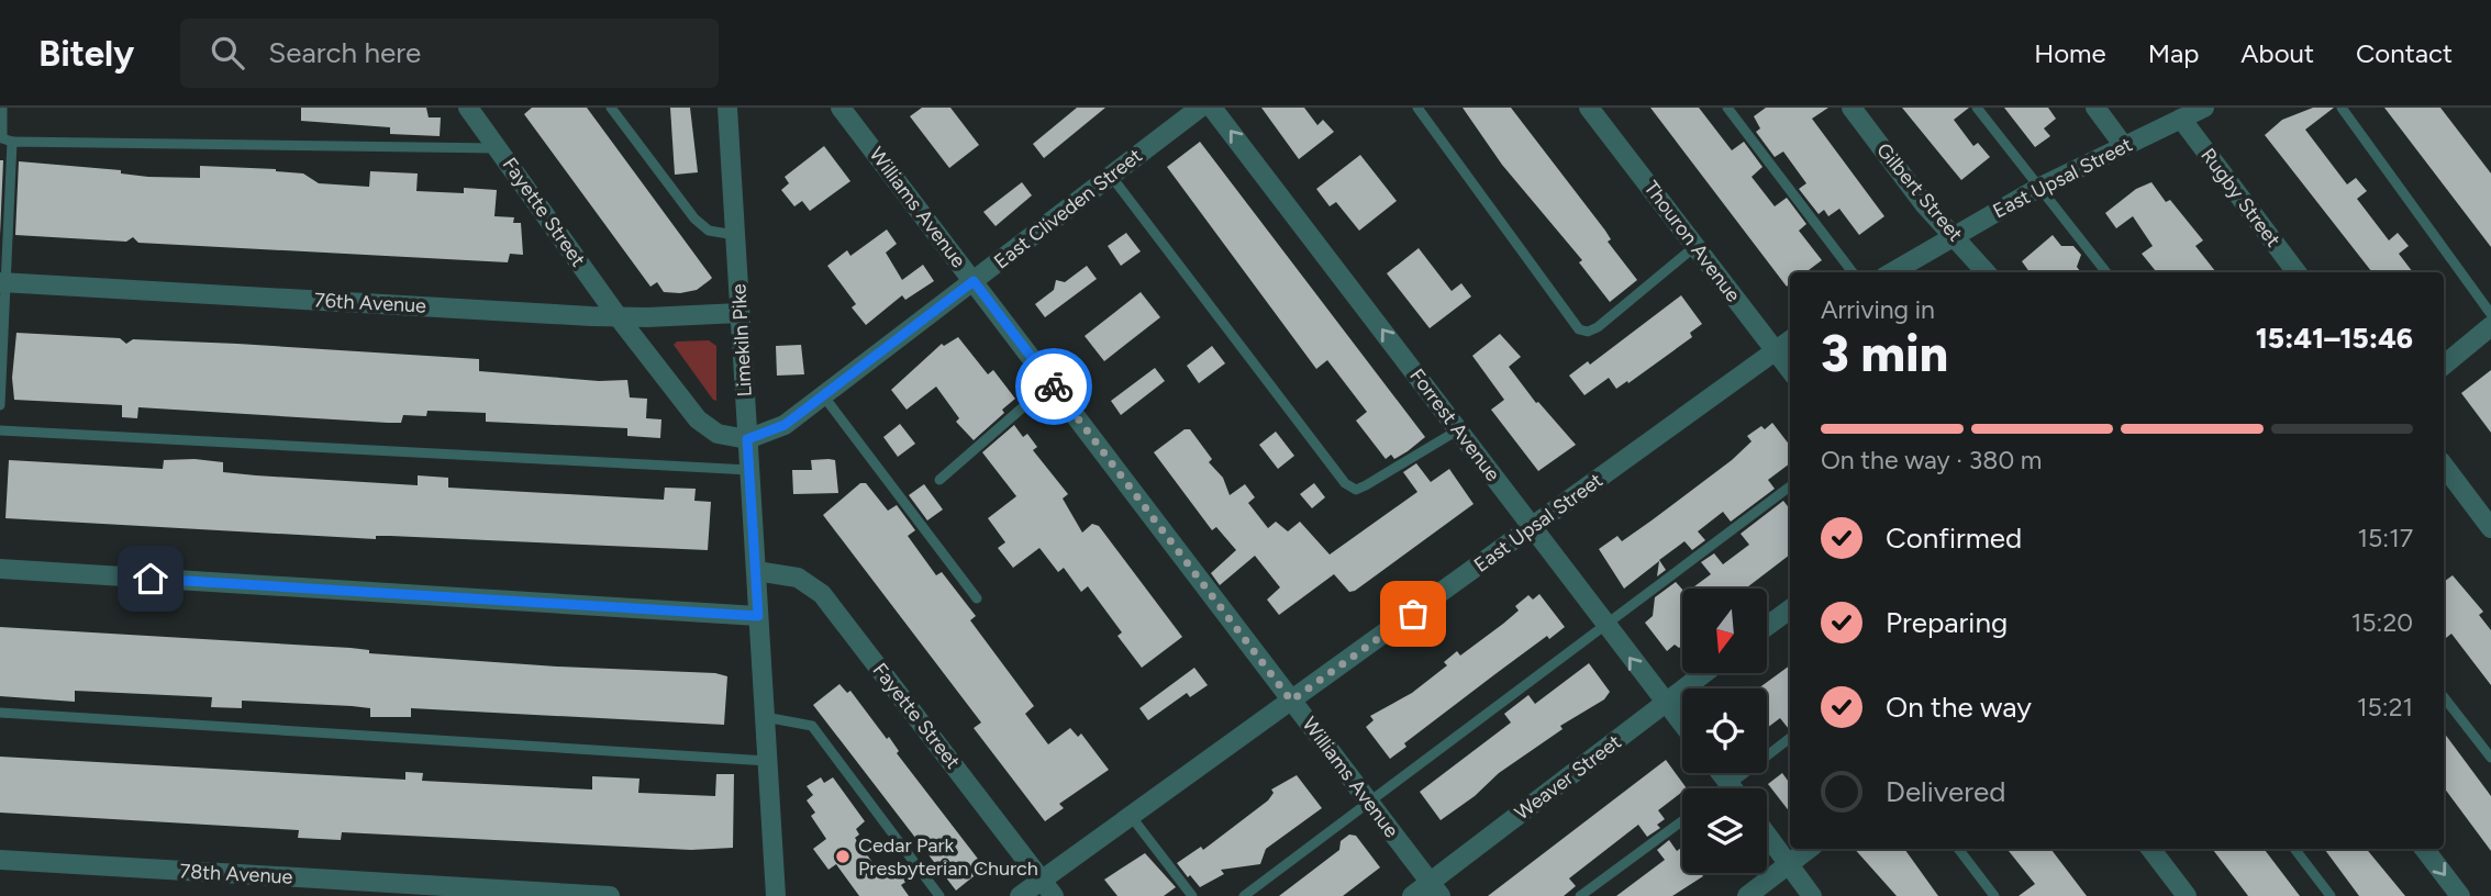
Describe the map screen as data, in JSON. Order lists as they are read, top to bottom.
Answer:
{
  "streets": {
    "street": [
      "East Upsal Street",
      "Gilbert Street",
      "Rugby Street",
      "Williams Avenue",
      "East Cliveden Street",
      "Fayette Street",
      "Thouron Avenue",
      "76th Avenue",
      "Limekiln Pike",
      "Forrest Avenue",
      "Weaver Street",
      "78th Avenue"
    ]
  },
  "crossings": [
    ["East Upsal Street", "Gilbert Street"],
    ["East Upsal Street", "Rugby Street"],
    ["East Upsal Street", "Williams Avenue"],
    ["East Upsal Street", "Fayette Street"],
    ["East Upsal Street", "Thouron Avenue"],
    ["East Upsal Street", "Forrest Avenue"],
    ["Williams Avenue", "East Cliveden Street"],
    ["Williams Avenue", "Weaver Street"],
    ["East Cliveden Street", "Fayette Street"],
    ["East Cliveden Street", "Limekiln Pike"],
    ["Fayette Street", "76th Avenue"],
    ["Fayette Street", "Limekiln Pike"],
    ["76th Avenue", "Limekiln Pike"],
    ["Forrest Avenue", "Weaver Street"]
  ],
  "one_way": ["Forrest Avenue"],
  "places": ["Cedar Park Presbyterian Church"],
  "north": "bottom",
  "page": {
    "header": "Bitely",
    "search": "Search here",
    "nav": [
      "Home",
      "Map",
      "About",
      "Contact"
    ],
    "heading": ["3 min", "Arriving in", "15:41–15:46"],
    "bar": "On the way · 380 m",
    "list": [
      ["Confirmed", "15:17"],
      ["Preparing", "15:20"],
      ["On the way", "15:21"],
      "Delivered"
    ]
  }
}
